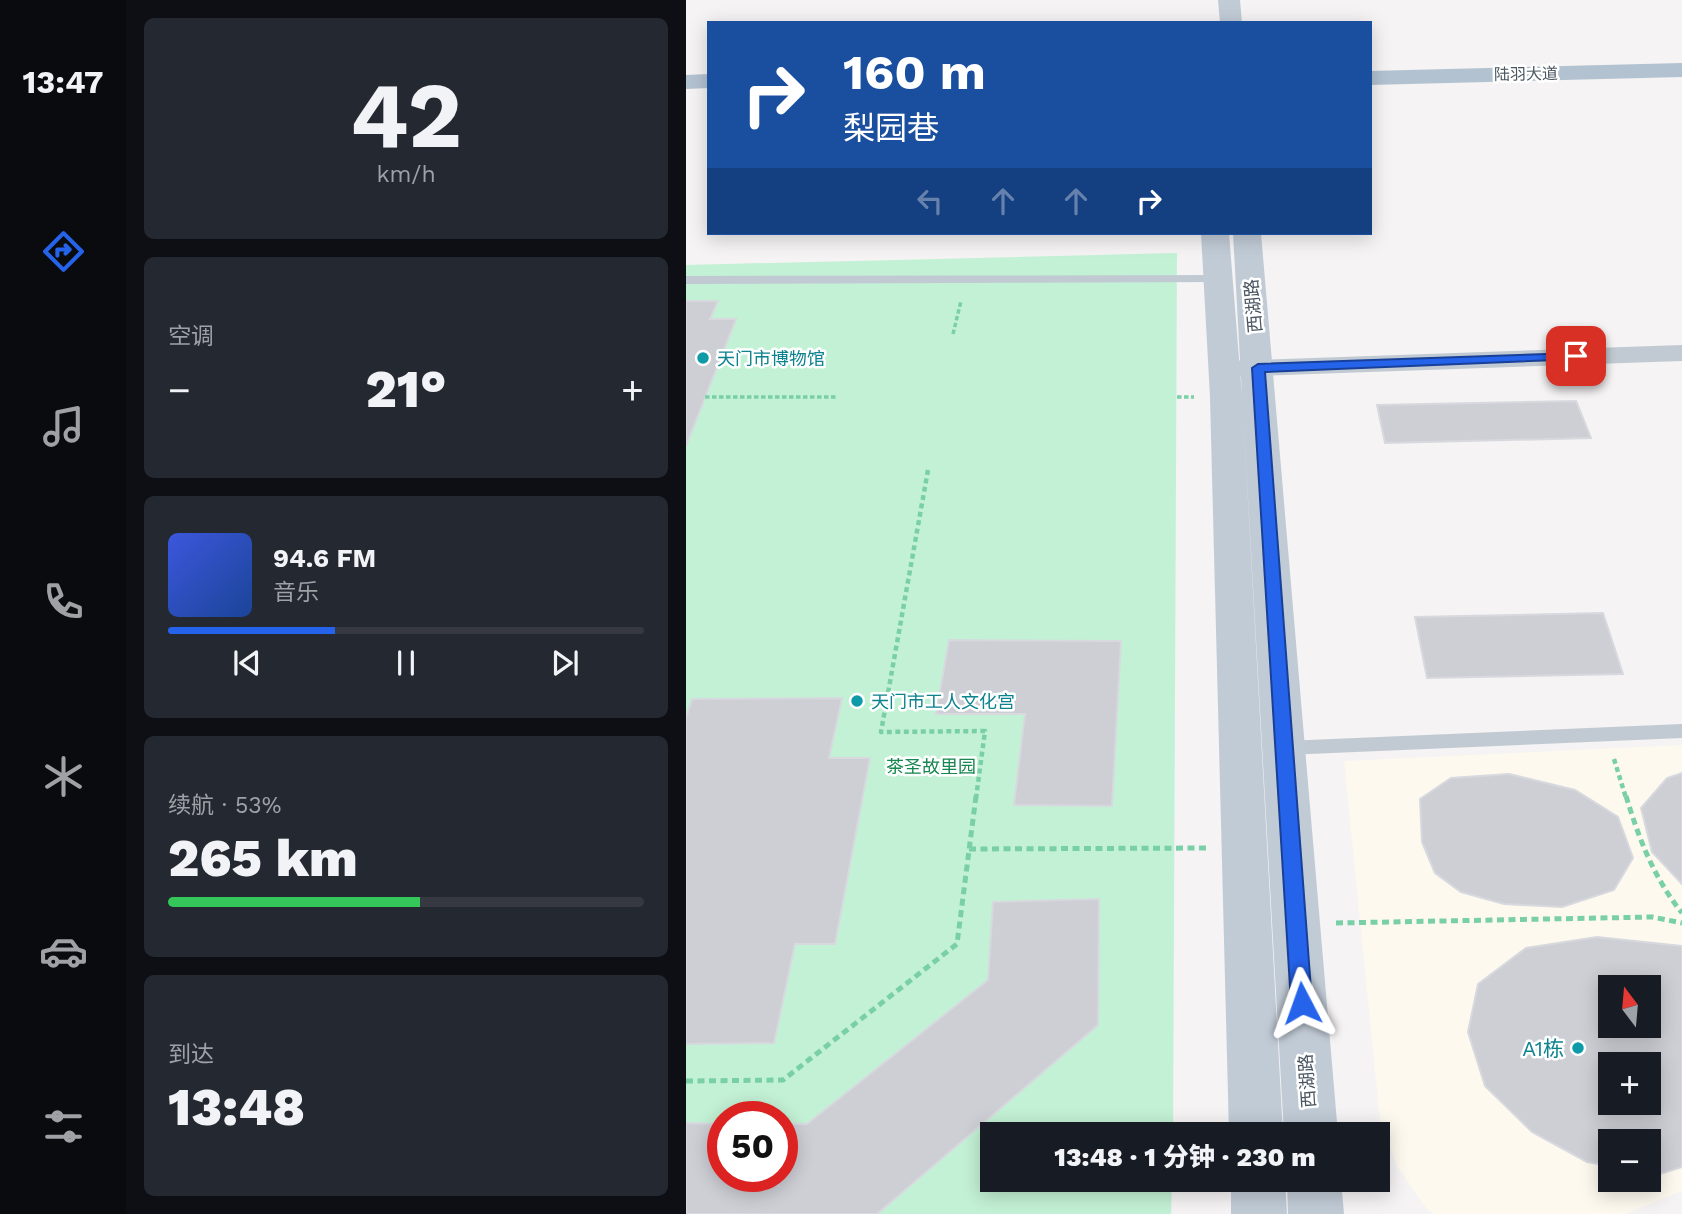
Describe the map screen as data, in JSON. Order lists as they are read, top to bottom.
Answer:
{
  "streets": {
    "main road": ["陆羽大道", "西湖路"]
  },
  "parks": ["茶圣故里园"],
  "places": ["天门市博物馆", "天门市工人文化宫", "A1栋"],
  "north": "top",
  "page": {
    "tabs": "13:47",
    "tile": [
      ["42", "km/h"],
      "空调",
      ["续航 · 53%", "265 km"],
      ["到达", "13:48"]
    ],
    "turn": ["160 m", "梨园巷"],
    "heat": ["−", "21°", "+"],
    "song": ["94.6 FM", "音乐"],
    "map_buttons": ["+", "−"],
    "limit": "50",
    "trip": "13:48 · 1 分钟 · 230 m"
  }
}
